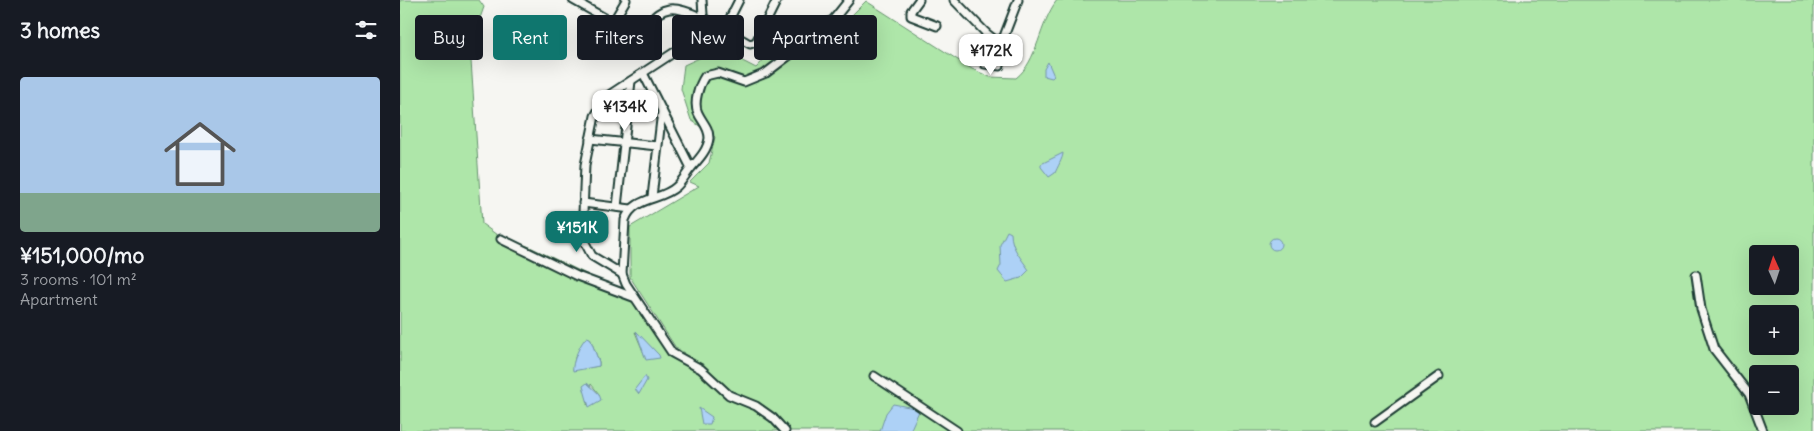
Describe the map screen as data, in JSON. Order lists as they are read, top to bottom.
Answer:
{
  "north": "top",
  "page": {
    "heading": "3 homes",
    "chip": [
      "Buy",
      "Rent",
      "Filters",
      "New",
      "Apartment"
    ],
    "price": ["¥172K", "¥134K", "¥151K"],
    "list": [
      {
        "name": "¥151,000/mo",
        "note": "3 rooms · 101 m² · Apartment"
      }
    ],
    "map_buttons": ["+", "−"]
  }
}
